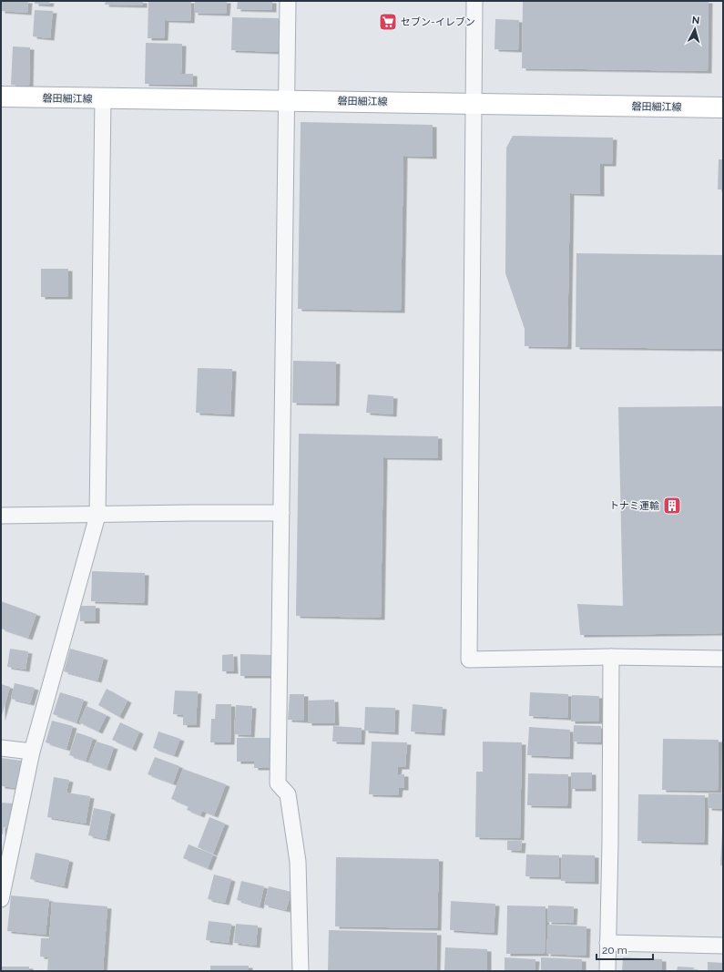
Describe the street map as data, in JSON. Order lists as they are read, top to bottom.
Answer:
{
  "streets": {
    "main road": ["磐田細江線"]
  },
  "places": {
    "supermarket": ["セブン-イレブン"],
    "building": ["トナミ運輸"]
  },
  "scale_bar": "20 m",
  "north": "top"
}
